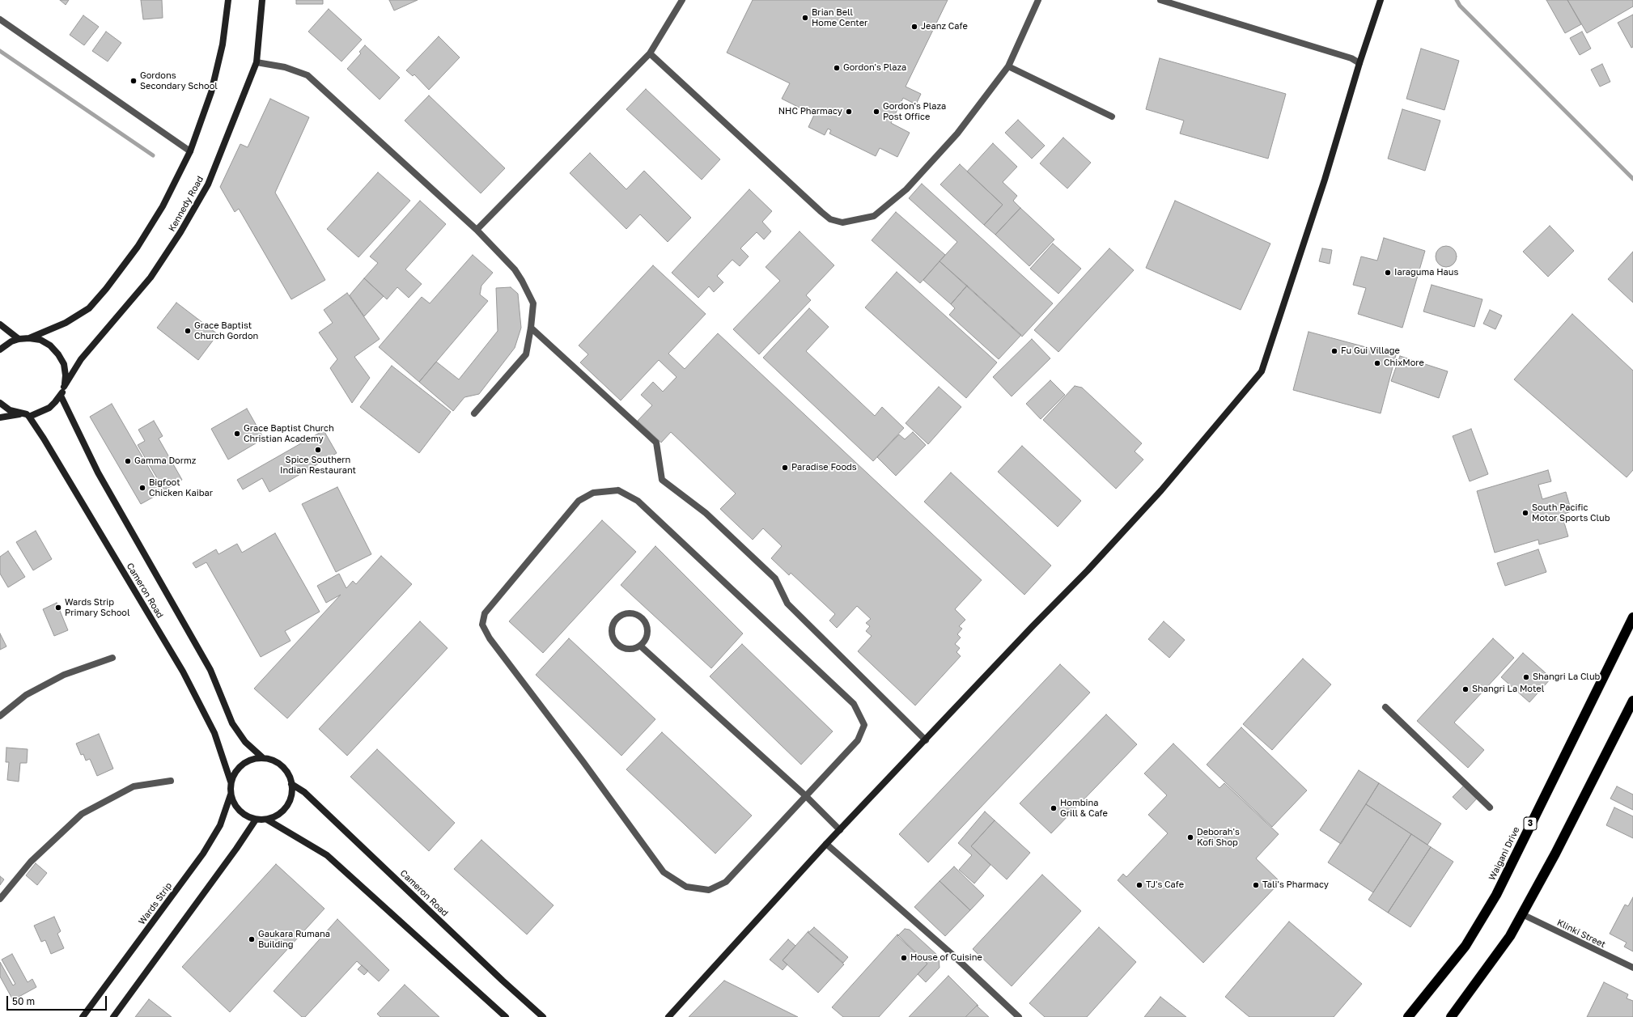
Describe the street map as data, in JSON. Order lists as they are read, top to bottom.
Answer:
{
  "streets": {
    "highway": ["3", "Waigani Drive"],
    "main road": ["Kennedy Road", "Cameron Road", "Wards Strip"],
    "street": ["Klinki Street"]
  },
  "crossings": [
    ["Cameron Road", "Wards Strip"]
  ],
  "places": [
    "Brian Bell Home Center",
    "Jeanz Cafe",
    "Gordon's Plaza",
    "Gordons Secondary School",
    "NHC Pharmacy",
    "Gordon's Plaza Post Office",
    "Iaraguma Haus",
    "Grace Baptist Church Gordon",
    "Fu Gui Village",
    "ChixMore",
    "Grace Baptist Church Christian Academy",
    "Spice Southern Indian Restaurant",
    "Gamma Dormz",
    "Paradise Foods",
    "Bigfoot Chicken Kaibar",
    "South Pacific Motor Sports Club",
    "Wards Strip Primary School",
    "Shangri La Club",
    "Shangri La Motel",
    "Hombina Grill & Cafe",
    "Deborah's Kofi Shop",
    "TJ's Cafe",
    "Tali's Pharmacy",
    "Gaukara Rumana Building",
    "House of Cuisine"
  ],
  "scale_bar": "50 m"
}
